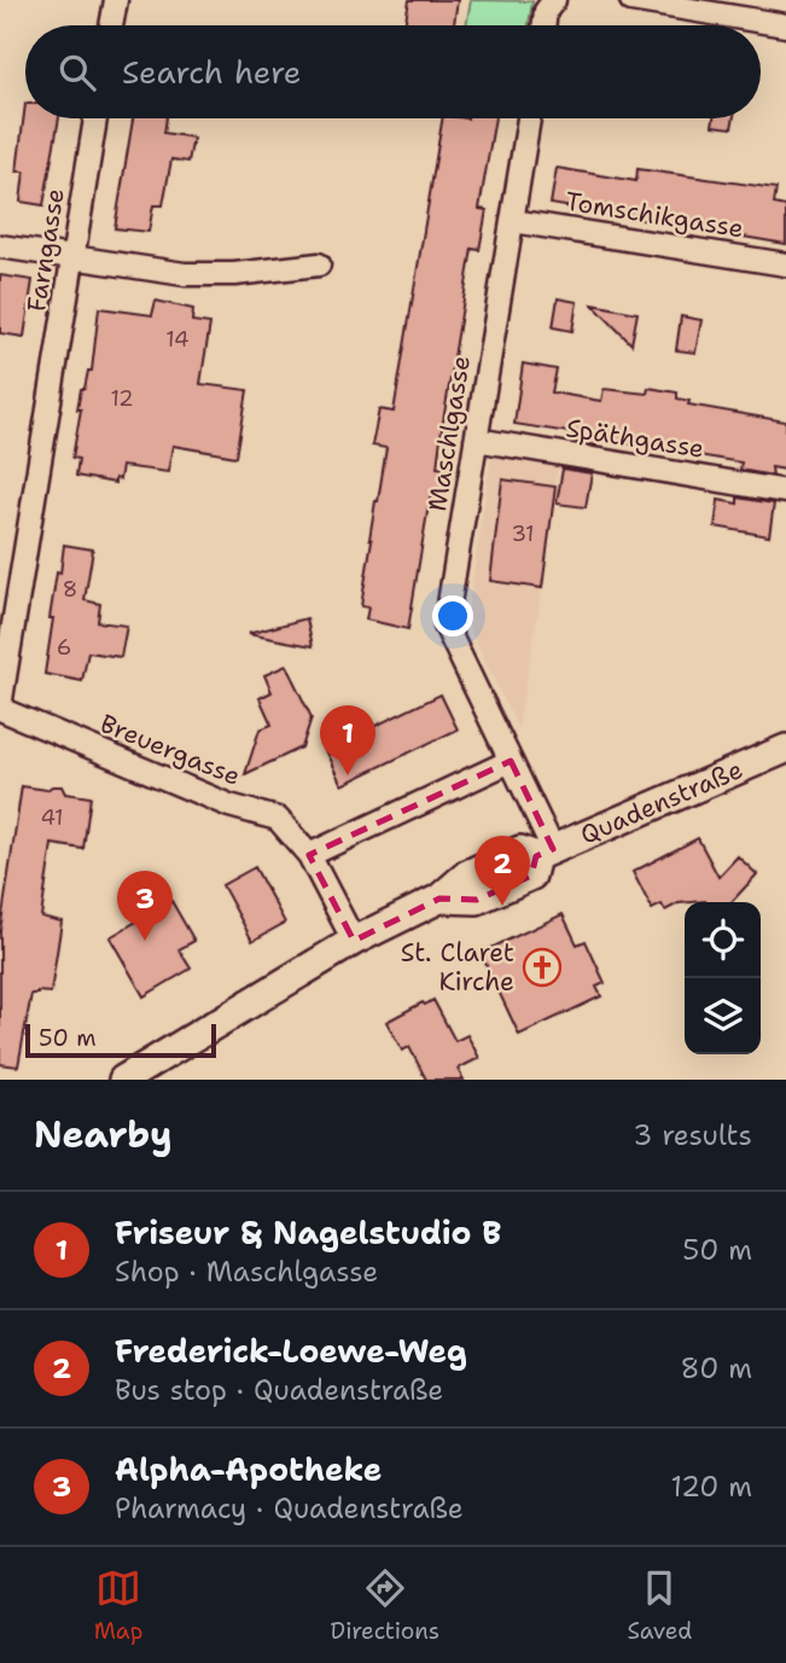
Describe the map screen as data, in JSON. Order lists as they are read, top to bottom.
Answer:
{
  "streets": {
    "street": [
      "Tomschikgasse",
      "Farngasse",
      "Maschlgasse",
      "Späthgasse",
      "Breuergasse",
      "Quadenstraße"
    ]
  },
  "crossings": [
    ["Tomschikgasse", "Maschlgasse"],
    ["Farngasse", "Breuergasse"],
    ["Maschlgasse", "Späthgasse"],
    ["Maschlgasse", "Quadenstraße"]
  ],
  "places": {
    "church": ["St. Claret Kirche"]
  },
  "house_numbers": [
    "14",
    "12",
    "31",
    "8",
    "6",
    "41"
  ],
  "scale_bar": "50 m",
  "page": {
    "search": "Search here",
    "pins": ["1", "2", "3"],
    "scale": "50 m",
    "heading": ["Nearby", "3 results"],
    "list": [
      {
        "mark": "1",
        "name": "Friseur & Nagelstudio B",
        "note": "Shop · Maschlgasse",
        "value": "50 m"
      },
      {
        "mark": "2",
        "name": "Frederick-Loewe-Weg",
        "note": "Bus stop · Quadenstraße",
        "value": "80 m"
      },
      {
        "mark": "3",
        "name": "Alpha-Apotheke",
        "note": "Pharmacy · Quadenstraße",
        "value": "120 m"
      }
    ],
    "nav": ["Map", "Directions", "Saved"]
  }
}
